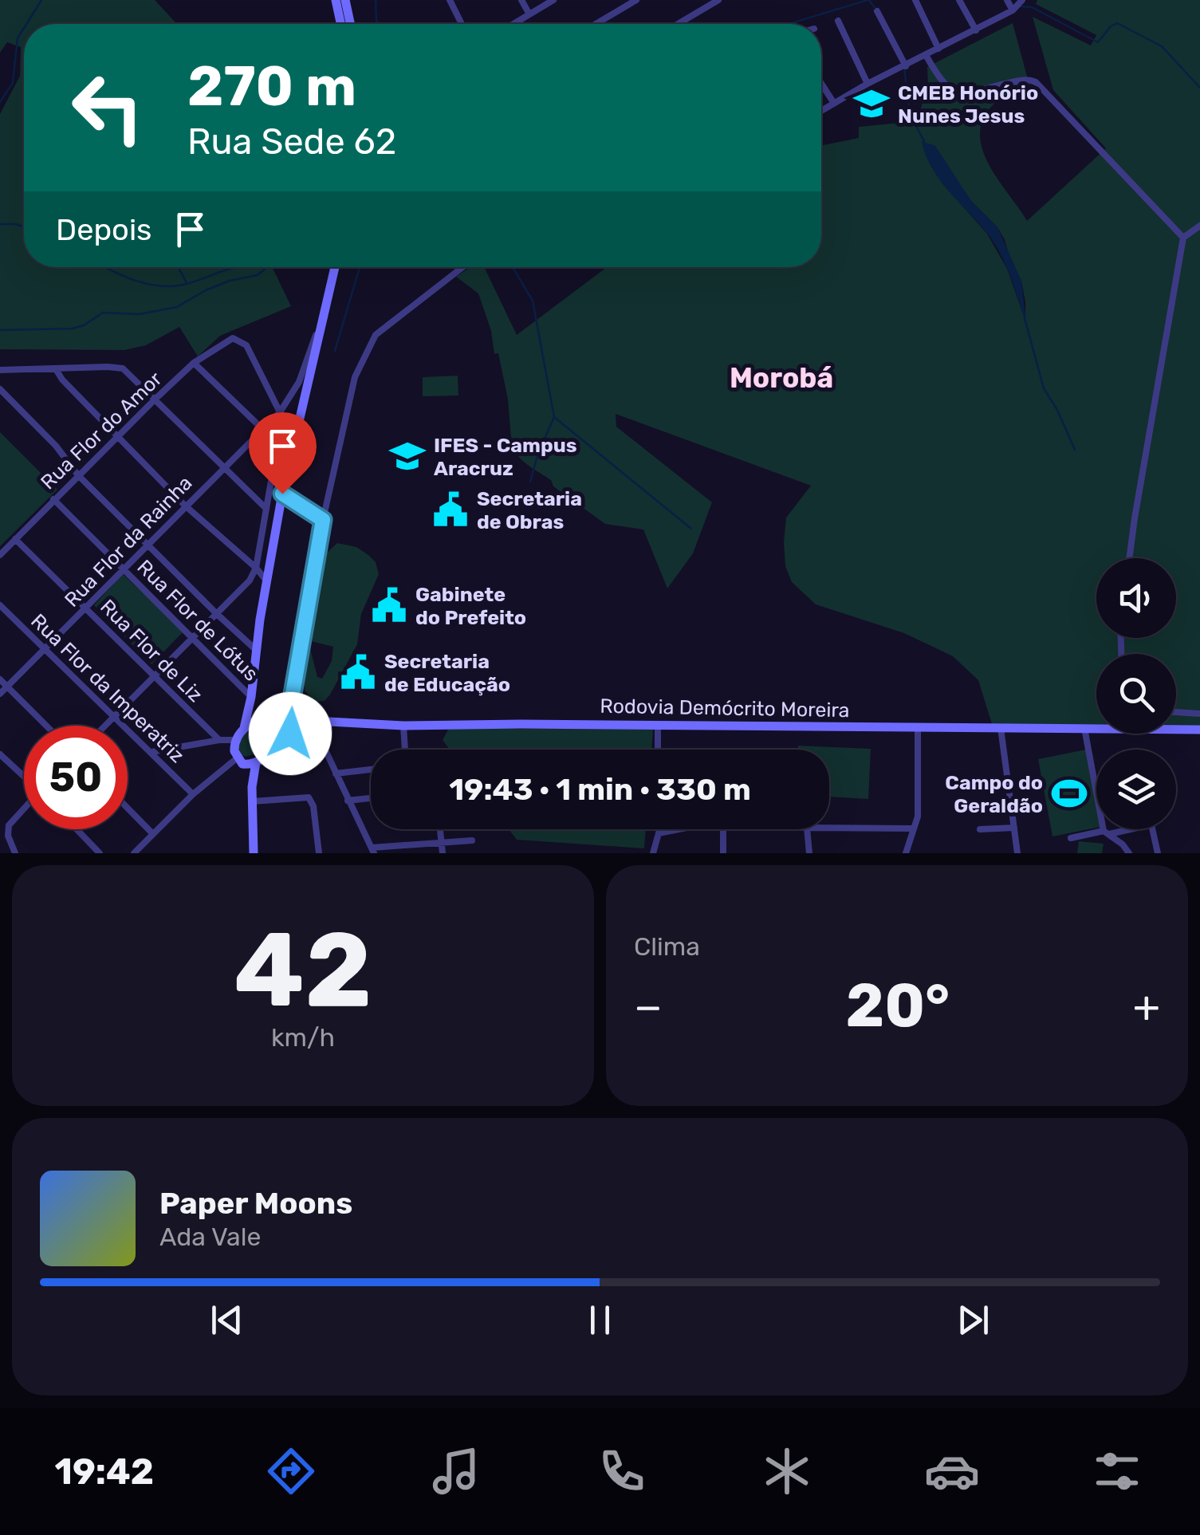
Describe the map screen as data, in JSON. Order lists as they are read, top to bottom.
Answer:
{
  "streets": {
    "street": [
      "Rua Flor do Amor",
      "Rua Flor da Rainha",
      "Rua Flor de Lótus",
      "Rua Flor de Liz",
      "Rua Flor da Imperatriz",
      "Rodovia Demócrito Moreira"
    ]
  },
  "crossings": [
    ["Rua Flor do Amor", "Rua Flor da Rainha"],
    ["Rua Flor do Amor", "Rua Flor de Lótus"],
    ["Rua Flor do Amor", "Rua Flor de Liz"],
    ["Rua Flor da Rainha", "Rua Flor de Lótus"],
    ["Rua Flor da Rainha", "Rua Flor de Liz"],
    ["Rua Flor da Rainha", "Rua Flor da Imperatriz"]
  ],
  "districts": ["Morobá"],
  "places": {
    "school or university": ["CMEB Honório Nunes Jesus", "IFES - Campus Aracruz"],
    "public building": ["Secretaria de Obras", "Gabinete do Prefeito", "Secretaria de Educação"],
    "sports": ["Campo do Geraldão"]
  },
  "page": {
    "turn": ["270 m", "Rua Sede 62"],
    "then": "Depois",
    "limit": "50",
    "trip": "19:43 · 1 min · 330 m",
    "tile": [
      ["42", "km/h"],
      "Clima"
    ],
    "heat": ["−", "20°", "+"],
    "song": ["Paper Moons", "Ada Vale"],
    "tabs": "19:42"
  }
}
